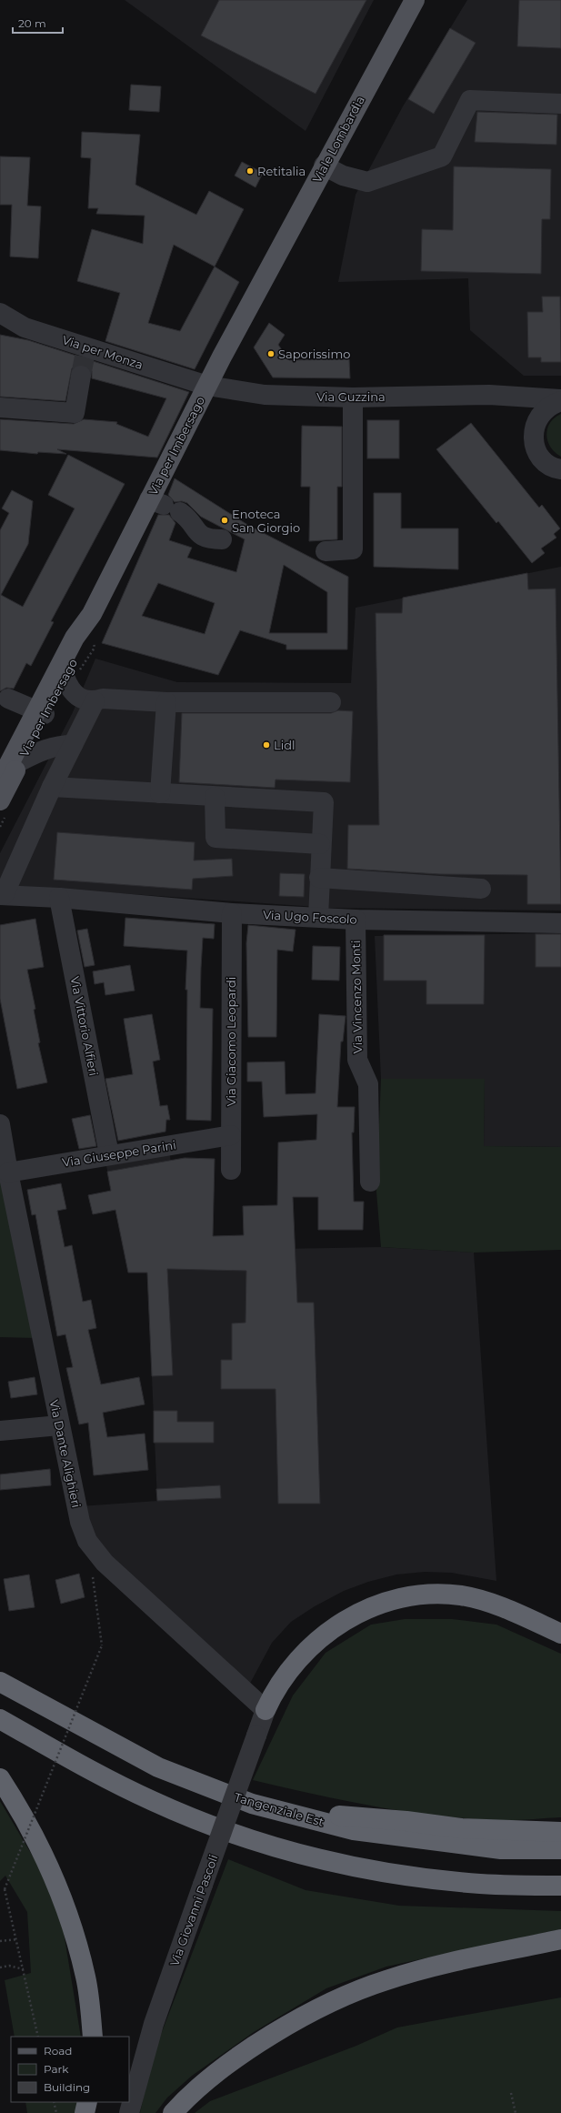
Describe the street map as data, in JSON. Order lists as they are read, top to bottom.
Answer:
{
  "streets": {
    "highway": ["Tangenziale Est"],
    "main road": ["Viale Lombardia", "Via per Imbersago"],
    "street": [
      "Via per Monza",
      "Via Guzzina",
      "Via Ugo Foscolo",
      "Via Vincenzo Monti",
      "Via Vittorio Alfieri",
      "Via Giacomo Leopardi",
      "Via Giuseppe Parini",
      "Via Dante Alighieri",
      "Via Giovanni Pascoli"
    ]
  },
  "crossings": [
    ["Viale Lombardia", "Via per Imbersago"],
    ["Via per Monza", "Via Guzzina"],
    ["Via per Monza", "Via per Imbersago"],
    ["Via Guzzina", "Via per Imbersago"],
    ["Via Ugo Foscolo", "Via Vincenzo Monti"],
    ["Via Ugo Foscolo", "Via Vittorio Alfieri"],
    ["Via Ugo Foscolo", "Via Giacomo Leopardi"],
    ["Via Vittorio Alfieri", "Via Giuseppe Parini"],
    ["Via Giacomo Leopardi", "Via Giuseppe Parini"],
    ["Via Giuseppe Parini", "Via Dante Alighieri"],
    ["Via Dante Alighieri", "Via Giovanni Pascoli"]
  ],
  "places": [
    "Retitalia",
    "Saporissimo",
    "Enoteca San Giorgio",
    "Lidl"
  ],
  "legend": ["Road", "Park", "Building"],
  "scale_bar": "20 m"
}
